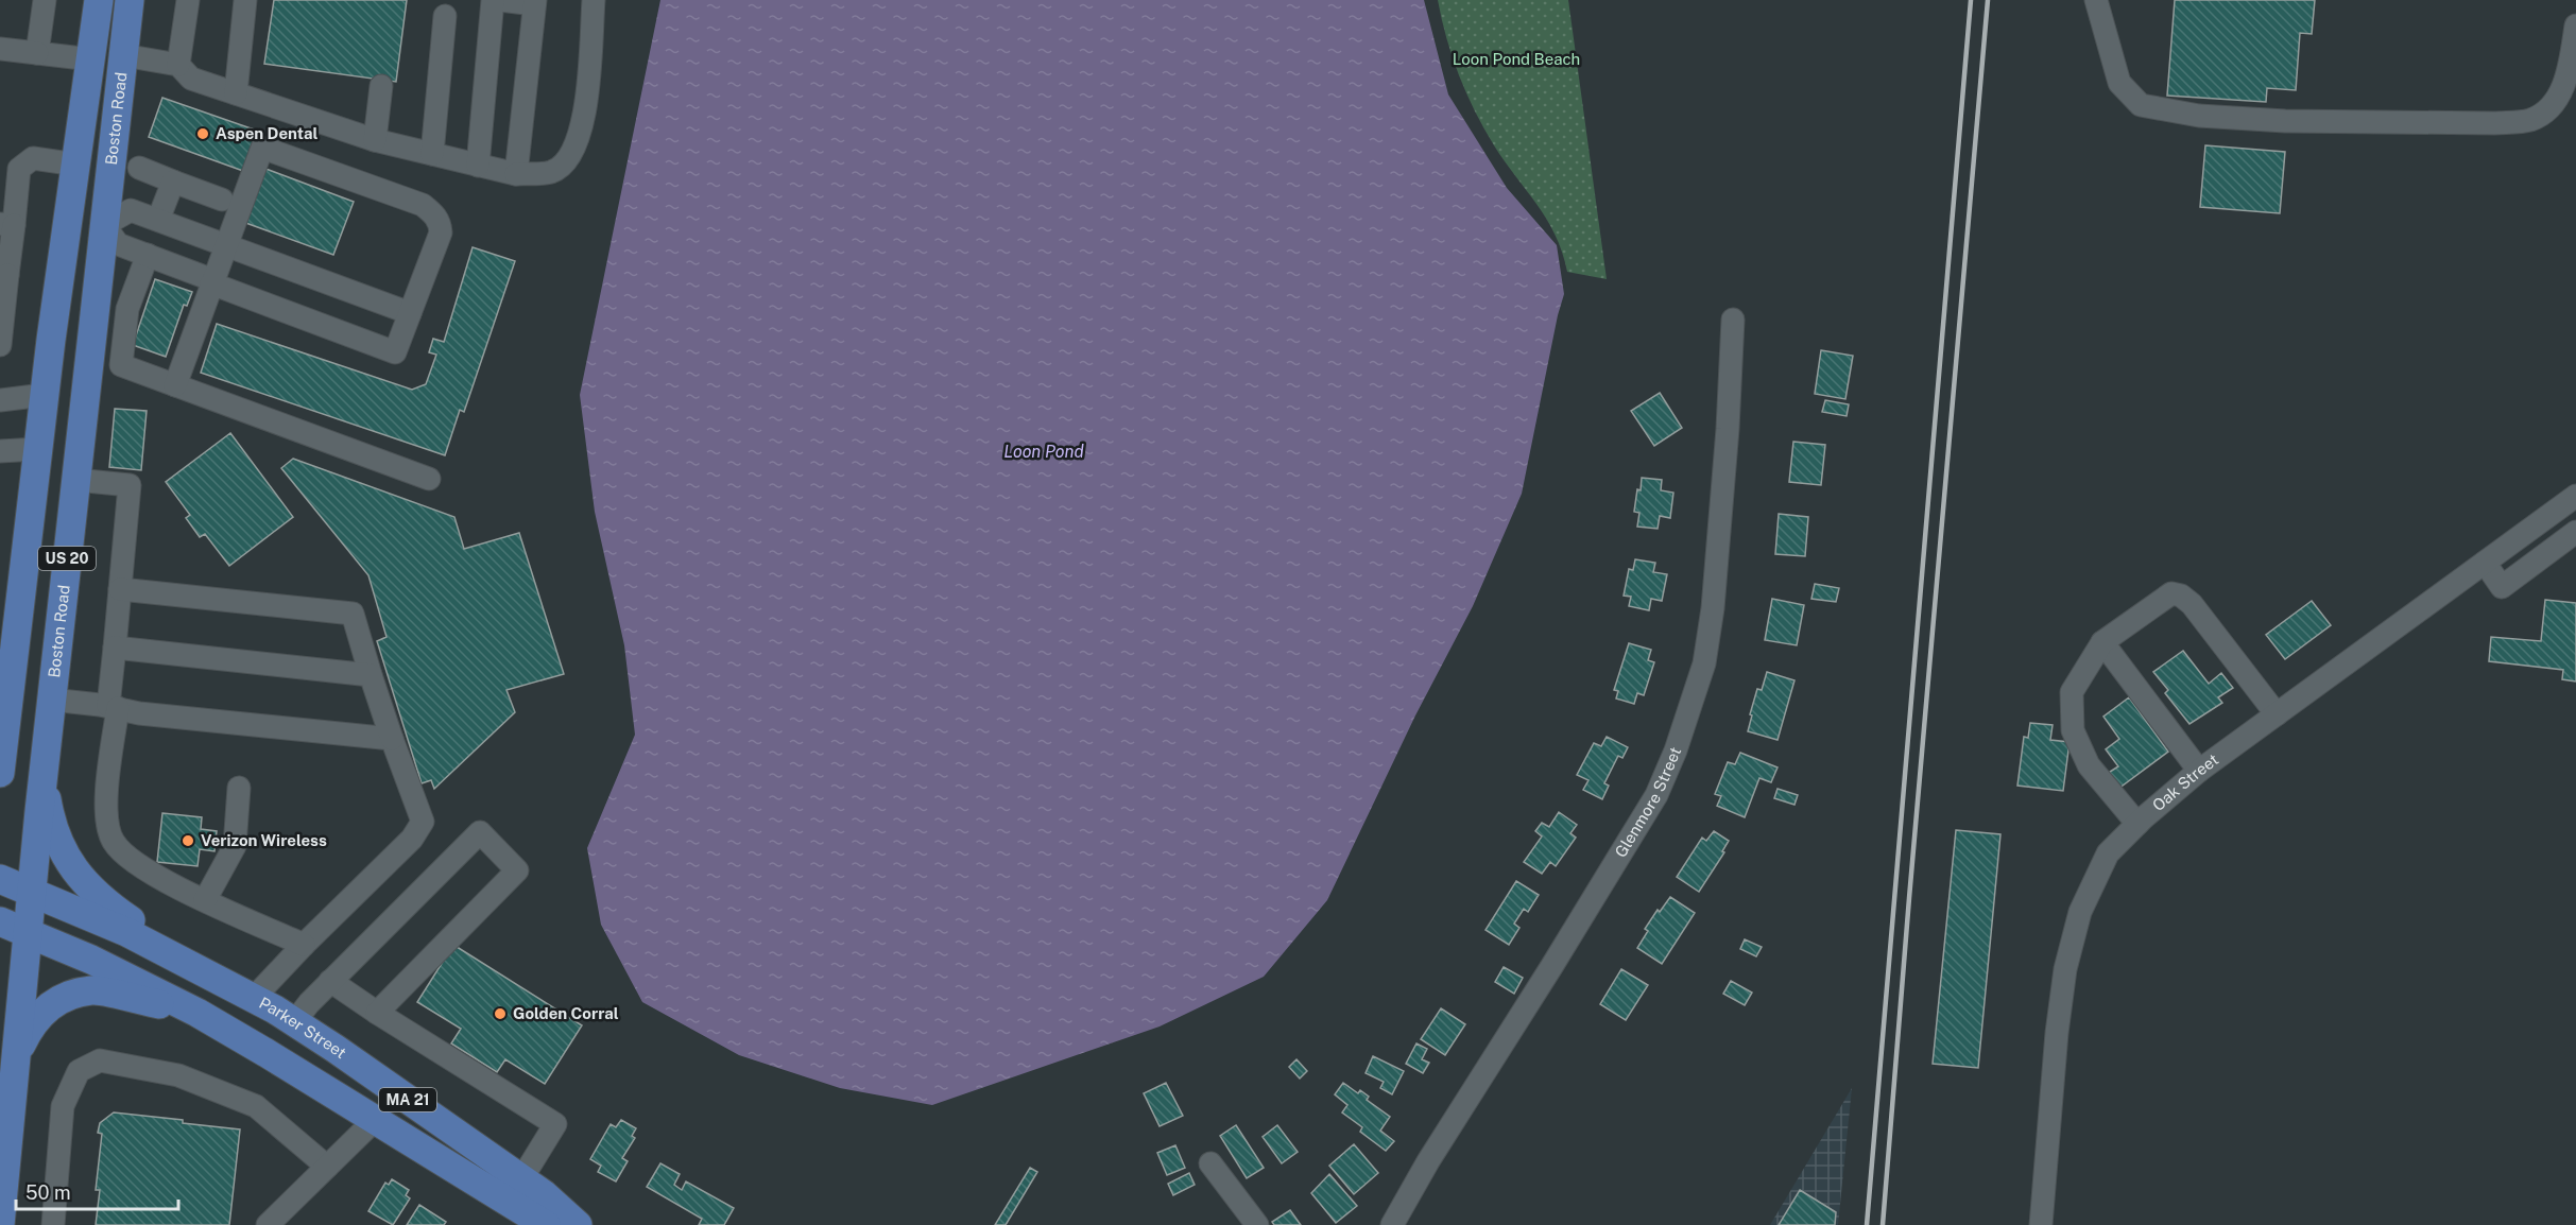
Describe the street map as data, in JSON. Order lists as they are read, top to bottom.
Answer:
{
  "streets": {
    "main road": [
      "Boston Road",
      "US 20",
      "Parker Street",
      "MA 21"
    ],
    "street": ["Oak Street", "Glenmore Street"]
  },
  "crossings": [
    ["Boston Road", "Parker Street"],
    ["Boston Road", "MA 21"]
  ],
  "water": ["Loon Pond"],
  "parks": ["Loon Pond Beach"],
  "places": ["Aspen Dental", "Verizon Wireless", "Golden Corral"],
  "scale_bar": "50 m"
}
